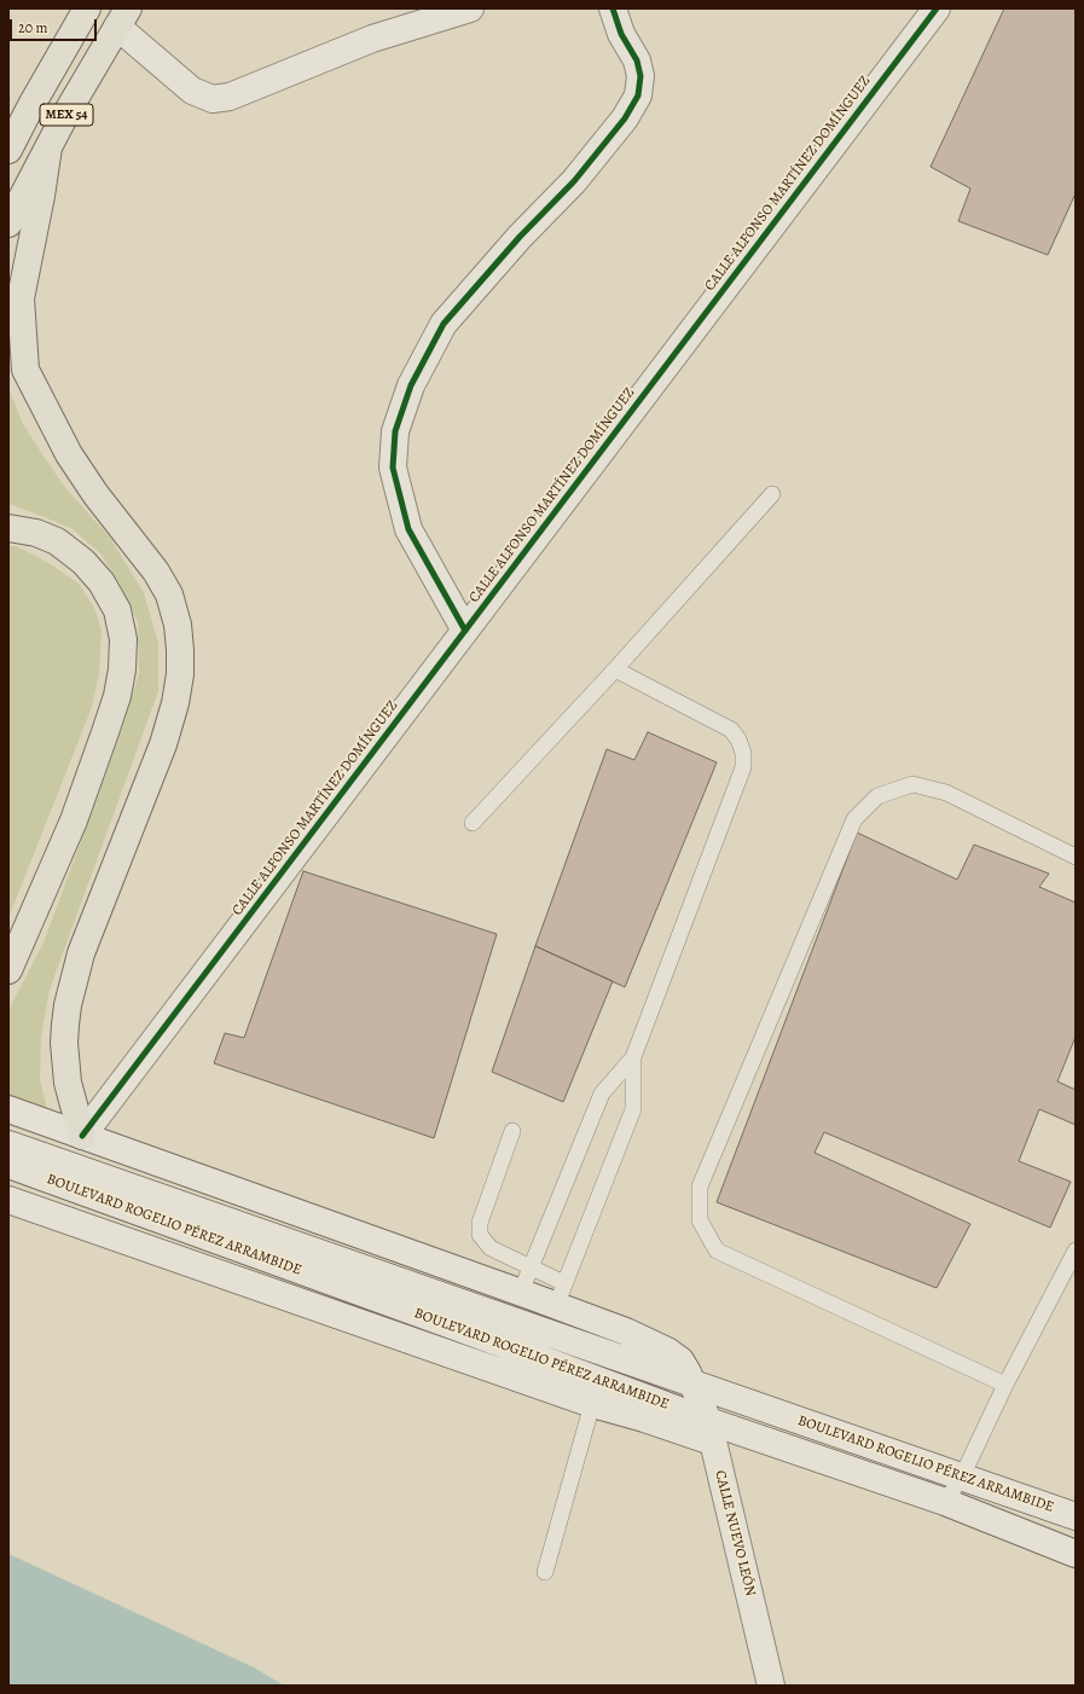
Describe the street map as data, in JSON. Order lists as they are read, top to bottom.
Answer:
{
  "streets": {
    "main road": [
      "MEX 54",
      "CALLE ALFONSO MARTÍNEZ DOMÍNGUEZ",
      "BOULEVARD ROGELIO PÉREZ ARRAMBIDE",
      "CALLE NUEVO LEÓN"
    ]
  },
  "crossings": [
    ["CALLE ALFONSO MARTÍNEZ DOMÍNGUEZ", "CALLE NUEVO LEÓN"],
    ["BOULEVARD ROGELIO PÉREZ ARRAMBIDE", "CALLE NUEVO LEÓN"]
  ],
  "scale_bar": "20 m"
}
